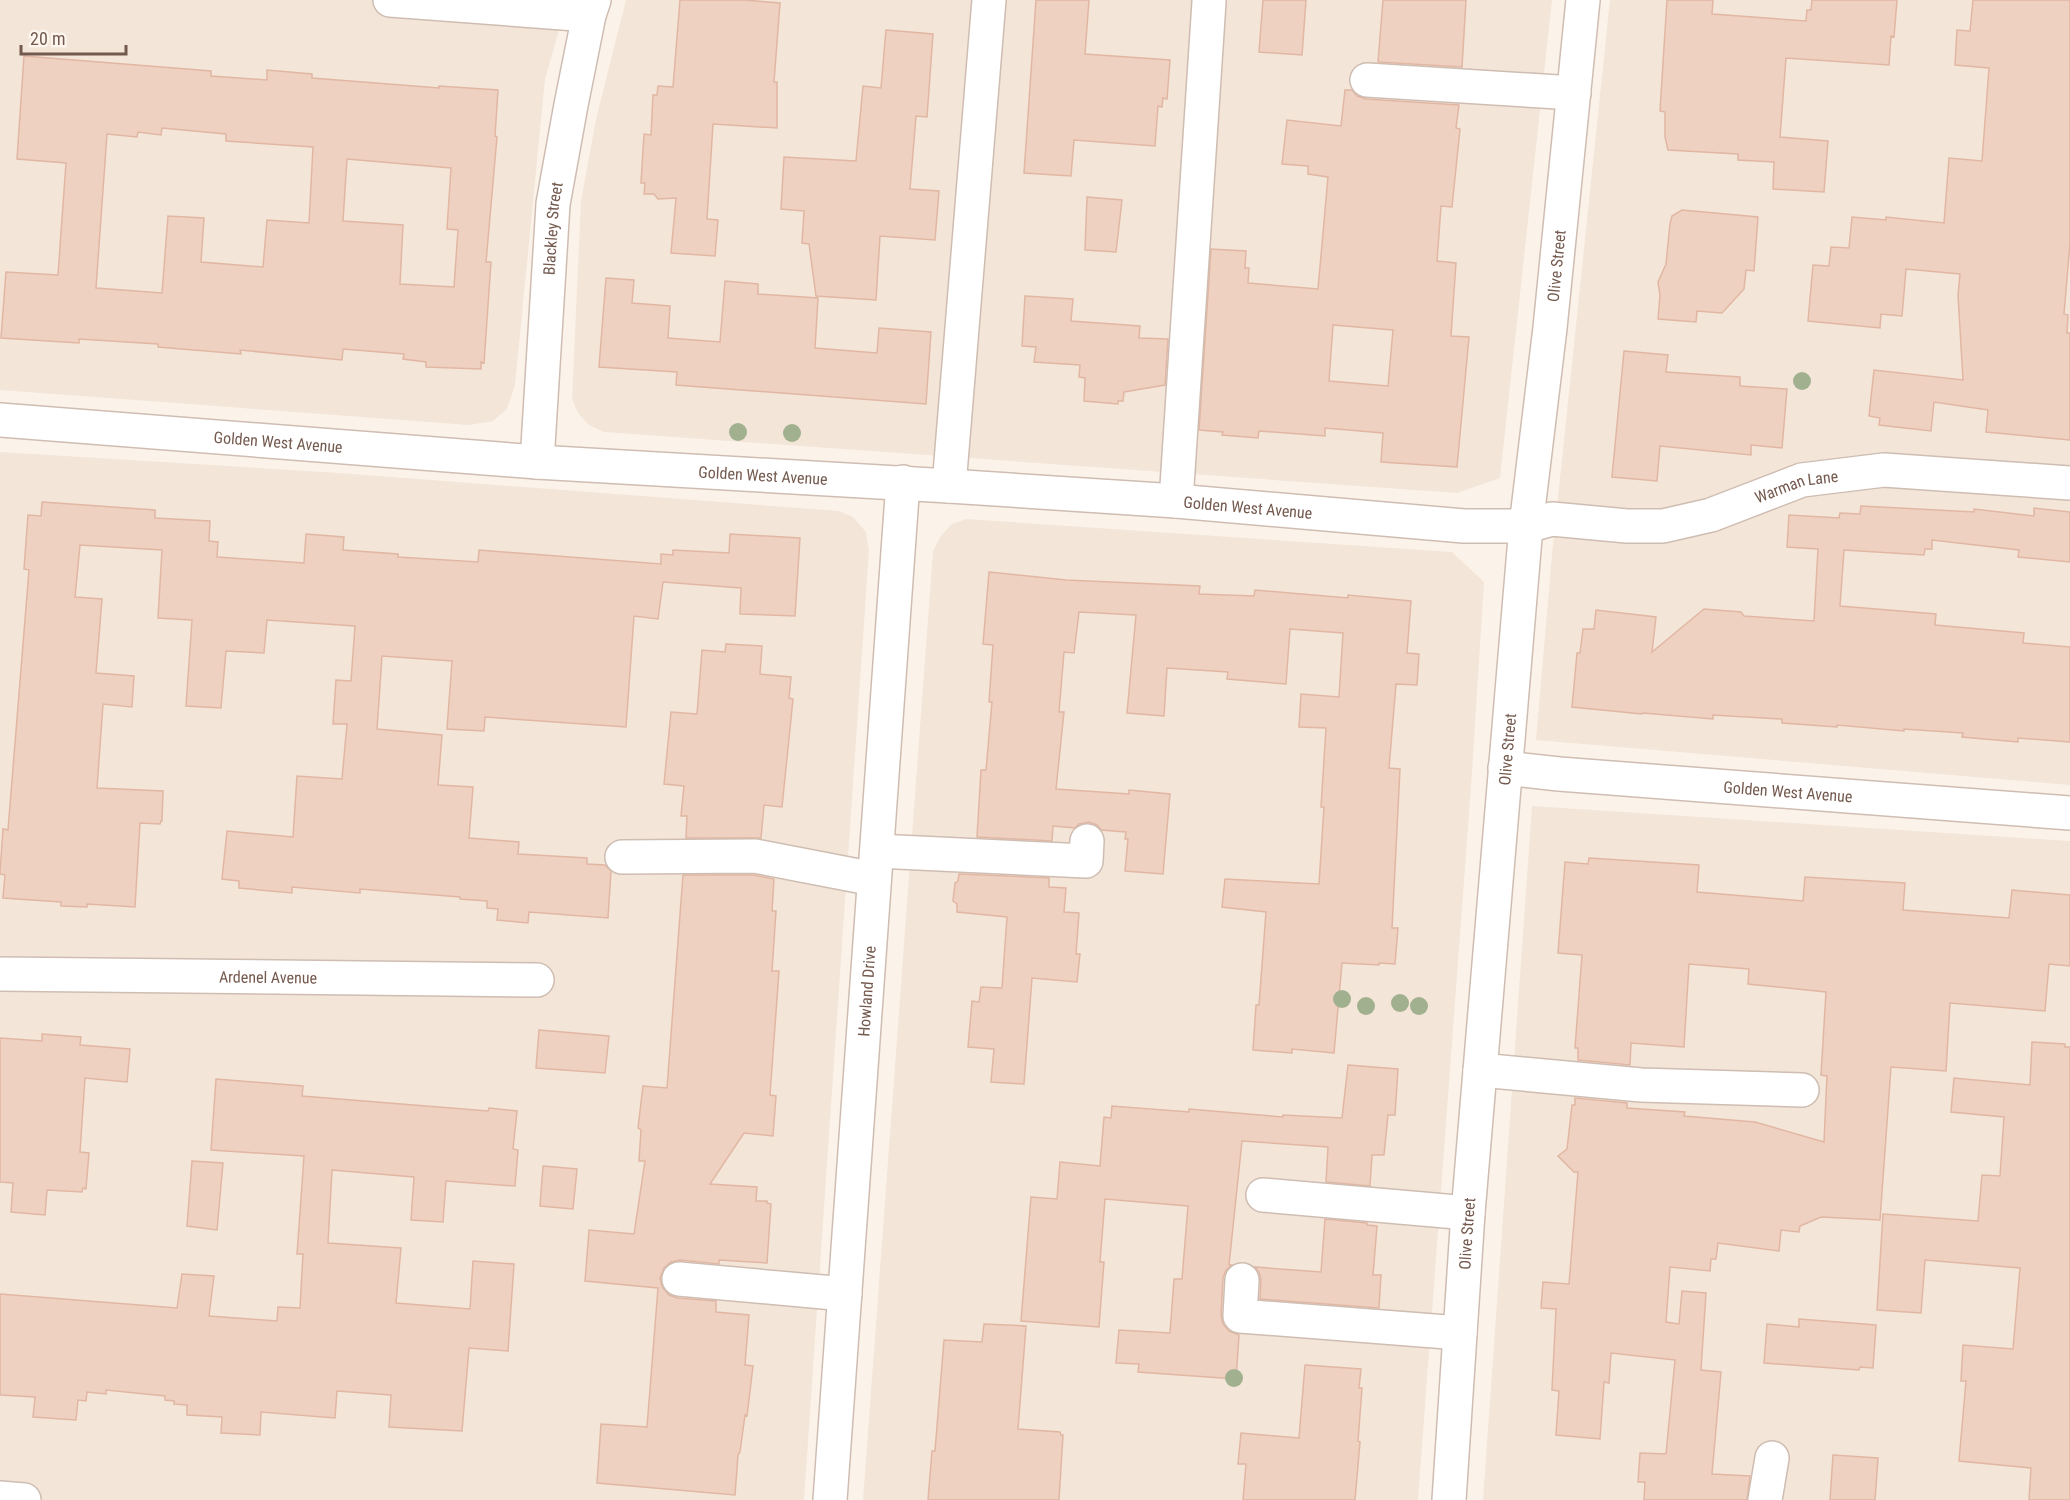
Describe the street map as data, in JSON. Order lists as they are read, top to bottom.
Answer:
{
  "streets": {
    "street": [
      "Blackley Street",
      "Olive Street",
      "Golden West Avenue",
      "Warman Lane",
      "Ardenel Avenue",
      "Howland Drive"
    ]
  },
  "crossings": [
    ["Blackley Street", "Golden West Avenue"],
    ["Olive Street", "Golden West Avenue"],
    ["Olive Street", "Warman Lane"],
    ["Golden West Avenue", "Warman Lane"],
    ["Golden West Avenue", "Howland Drive"]
  ],
  "scale_bar": "20 m"
}
